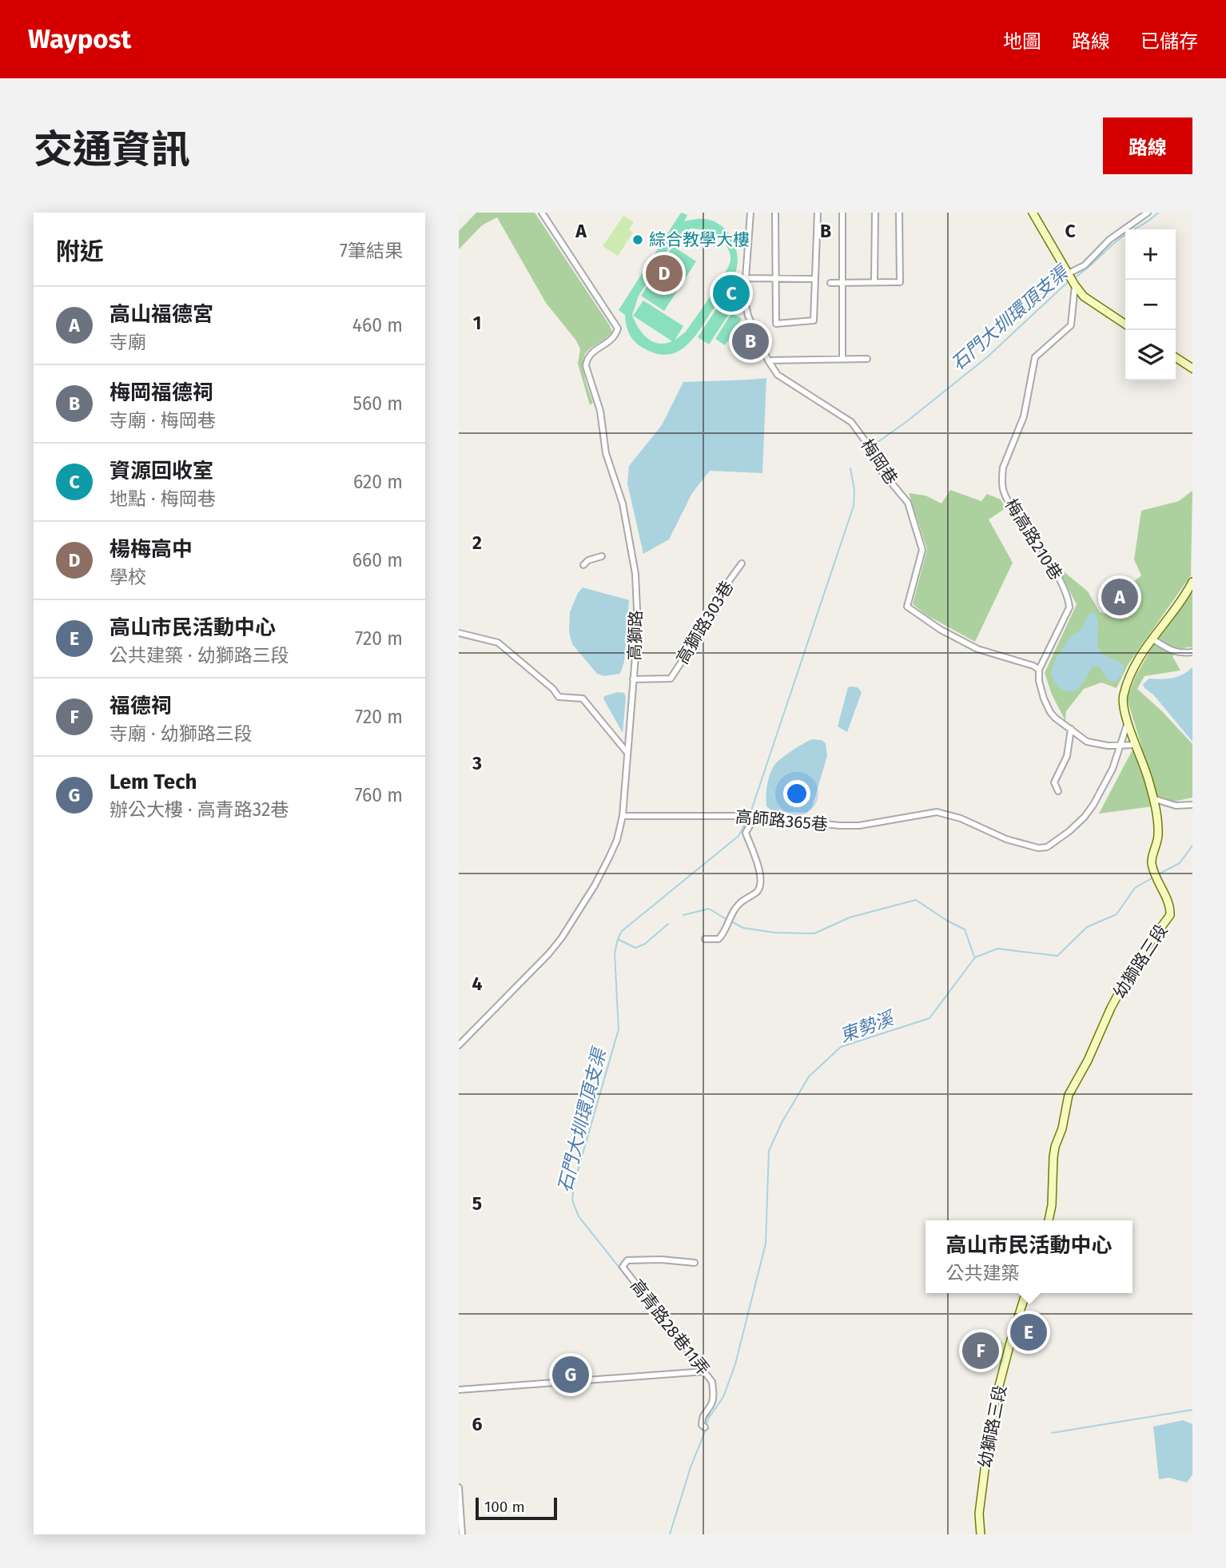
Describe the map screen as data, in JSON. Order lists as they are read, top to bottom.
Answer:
{
  "streets": {
    "street": [
      "梅岡巷",
      "梅高路210巷",
      "高獅路303巷",
      "高獅路",
      "高師路365巷",
      "幼獅路三段",
      "高青路28巷11弄"
    ]
  },
  "crossings": [
    ["梅岡巷", "梅高路210巷"],
    ["高獅路303巷", "高獅路"],
    ["高獅路", "高師路365巷"],
    ["高師路365巷", "幼獅路三段"]
  ],
  "water": ["石門大圳環頂支渠", "東勢溪"],
  "places": ["綜合教學大樓"],
  "scale_bar": "100 m",
  "page": {
    "header": "Waypost",
    "nav": ["地圖", "路線", "已儲存"],
    "title": "交通資訊",
    "buttons": "路線",
    "heading": ["附近", "7筆結果"],
    "map_buttons": ["+", "−"],
    "pins": [
      "D",
      "C",
      "B",
      "A",
      "E",
      "F",
      "G"
    ],
    "list": [
      {
        "mark": "A",
        "name": "高山福德宮",
        "note": "寺廟",
        "value": "460 m"
      },
      {
        "mark": "B",
        "name": "梅岡福德祠",
        "note": "寺廟 · 梅岡巷",
        "value": "560 m"
      },
      {
        "mark": "C",
        "name": "資源回收室",
        "note": "地點 · 梅岡巷",
        "value": "620 m"
      },
      {
        "mark": "D",
        "name": "楊梅高中",
        "note": "學校",
        "value": "660 m"
      },
      {
        "mark": "E",
        "name": "高山市民活動中心",
        "note": "公共建築 · 幼獅路三段",
        "value": "720 m"
      },
      {
        "mark": "F",
        "name": "福德祠",
        "note": "寺廟 · 幼獅路三段",
        "value": "720 m"
      },
      {
        "mark": "G",
        "name": "Lem Tech",
        "note": "辦公大樓 · 高青路32巷",
        "value": "760 m"
      }
    ],
    "popup": ["高山市民活動中心", "公共建築"],
    "scale": "100 m"
  },
  "grid": {
    "columns": ["A", "B", "C"],
    "rows": [
      "1",
      "2",
      "3",
      "4",
      "5",
      "6"
    ]
  }
}
